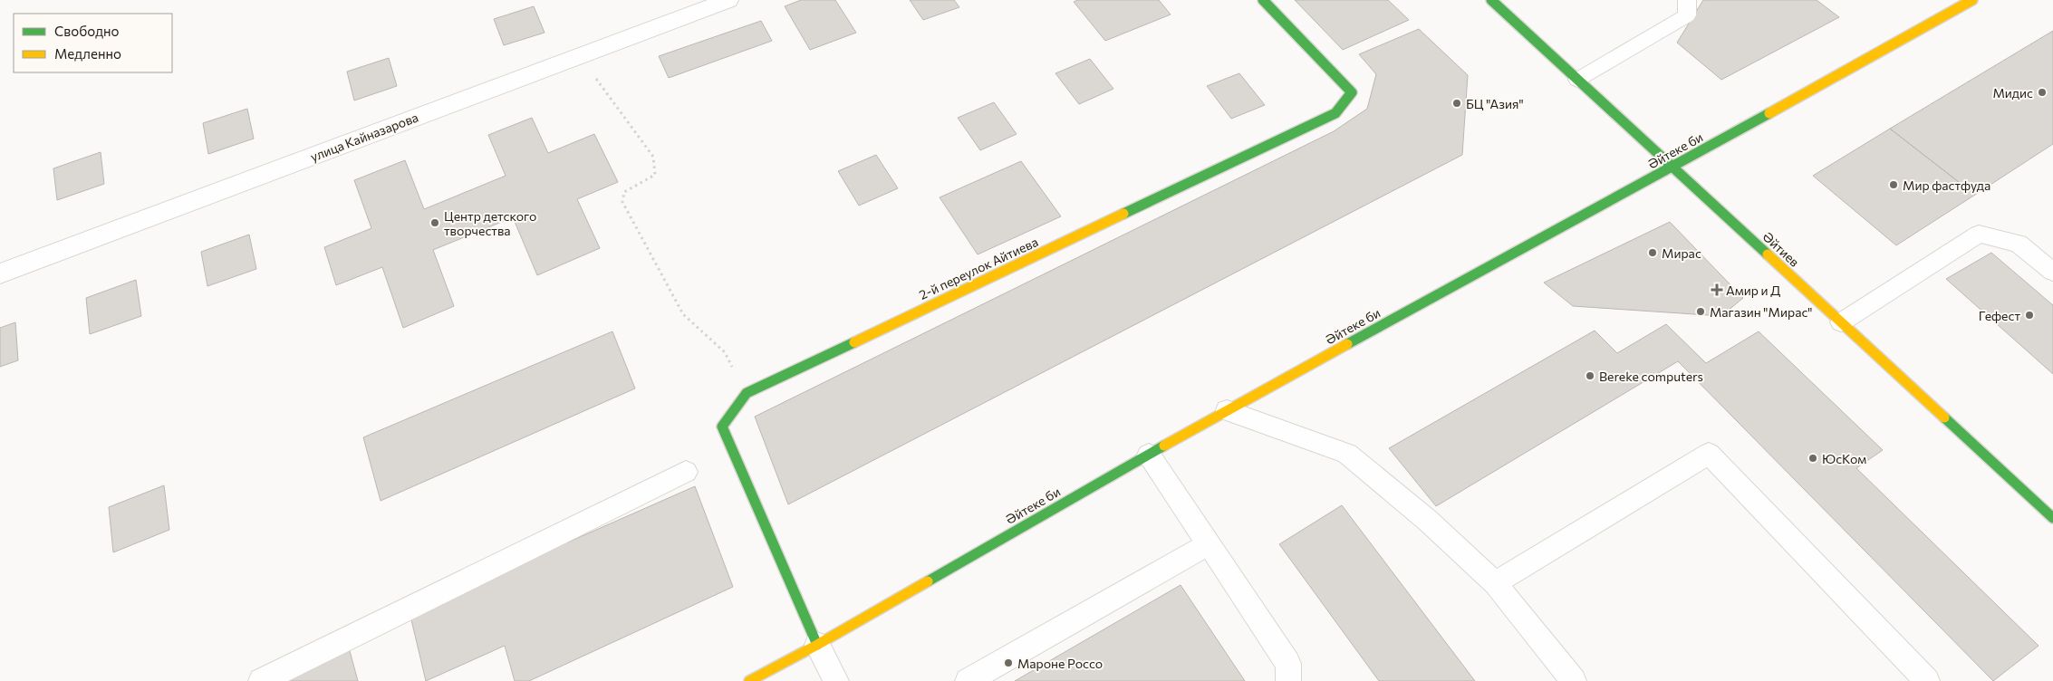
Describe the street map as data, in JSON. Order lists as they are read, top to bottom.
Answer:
{
  "streets": {
    "street": [
      "улица Кайназарова",
      "Әйтеке би",
      "Әйтиев",
      "2-й переулок Айтиева"
    ]
  },
  "crossings": [
    ["Әйтеке би", "Әйтиев"],
    ["Әйтеке би", "2-й переулок Айтиева"]
  ],
  "places": {
    "other": [
      "Мидис",
      "БЦ \"Азия\"",
      "Мир фастфуда",
      "Центр детского творчества",
      "Мирас",
      "Магазин \"Мирас\"",
      "Гефест",
      "Bereke computers",
      "ЮсКом",
      "Мароне Россо"
    ],
    "health": ["Амир и Д"]
  },
  "legend": ["Свободно", "Медленно"]
}
